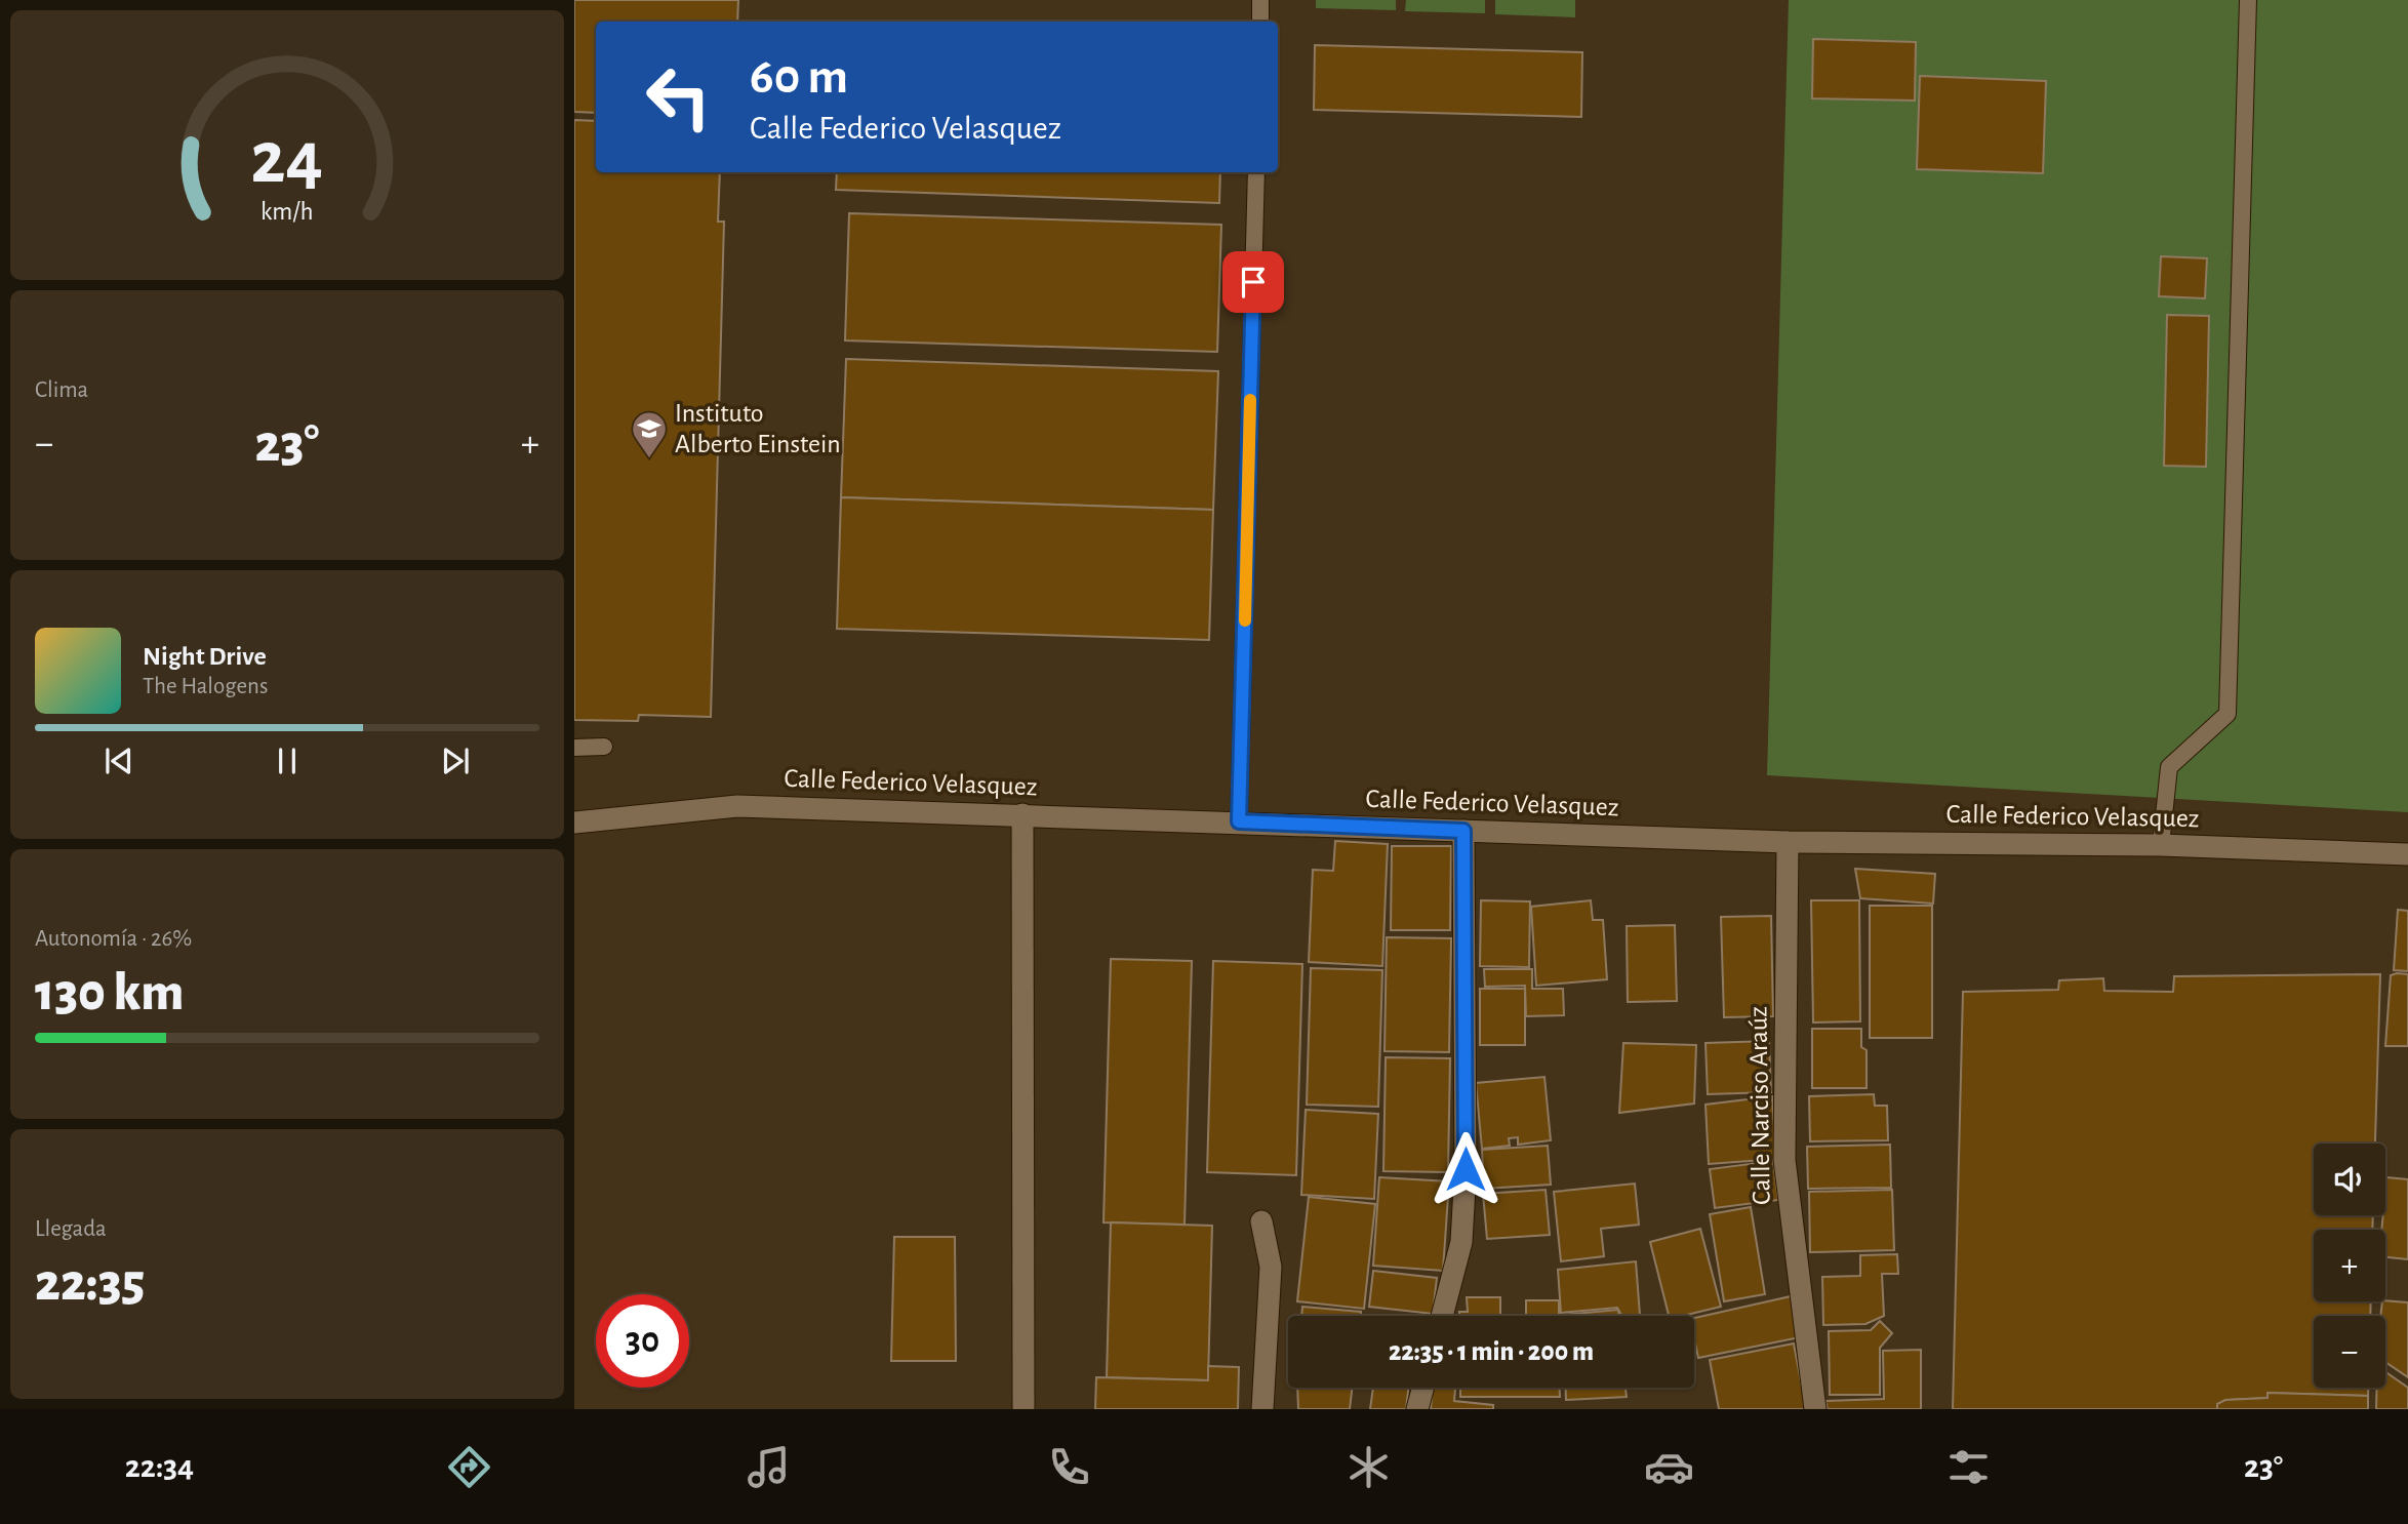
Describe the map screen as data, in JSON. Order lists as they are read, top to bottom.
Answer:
{
  "streets": {
    "street": ["Calle Federico Velasquez", "Calle Narciso Araúz"]
  },
  "crossings": [
    ["Calle Federico Velasquez", "Calle Narciso Araúz"]
  ],
  "places": {
    "school or university": ["Instituto Alberto Einstein"]
  },
  "page": {
    "turn": ["60 m", "Calle Federico Velasquez"],
    "tile": [
      "Clima",
      ["Autonomía · 26%", "130 km"],
      ["Llegada", "22:35"]
    ],
    "heat": ["−", "23°", "+"],
    "song": ["Night Drive", "The Halogens"],
    "map_buttons": ["+", "−"],
    "limit": "30",
    "trip": "22:35 · 1 min · 200 m",
    "tabs": ["22:34", "23°"],
    "gauge": ["24", "km/h"]
  }
}
